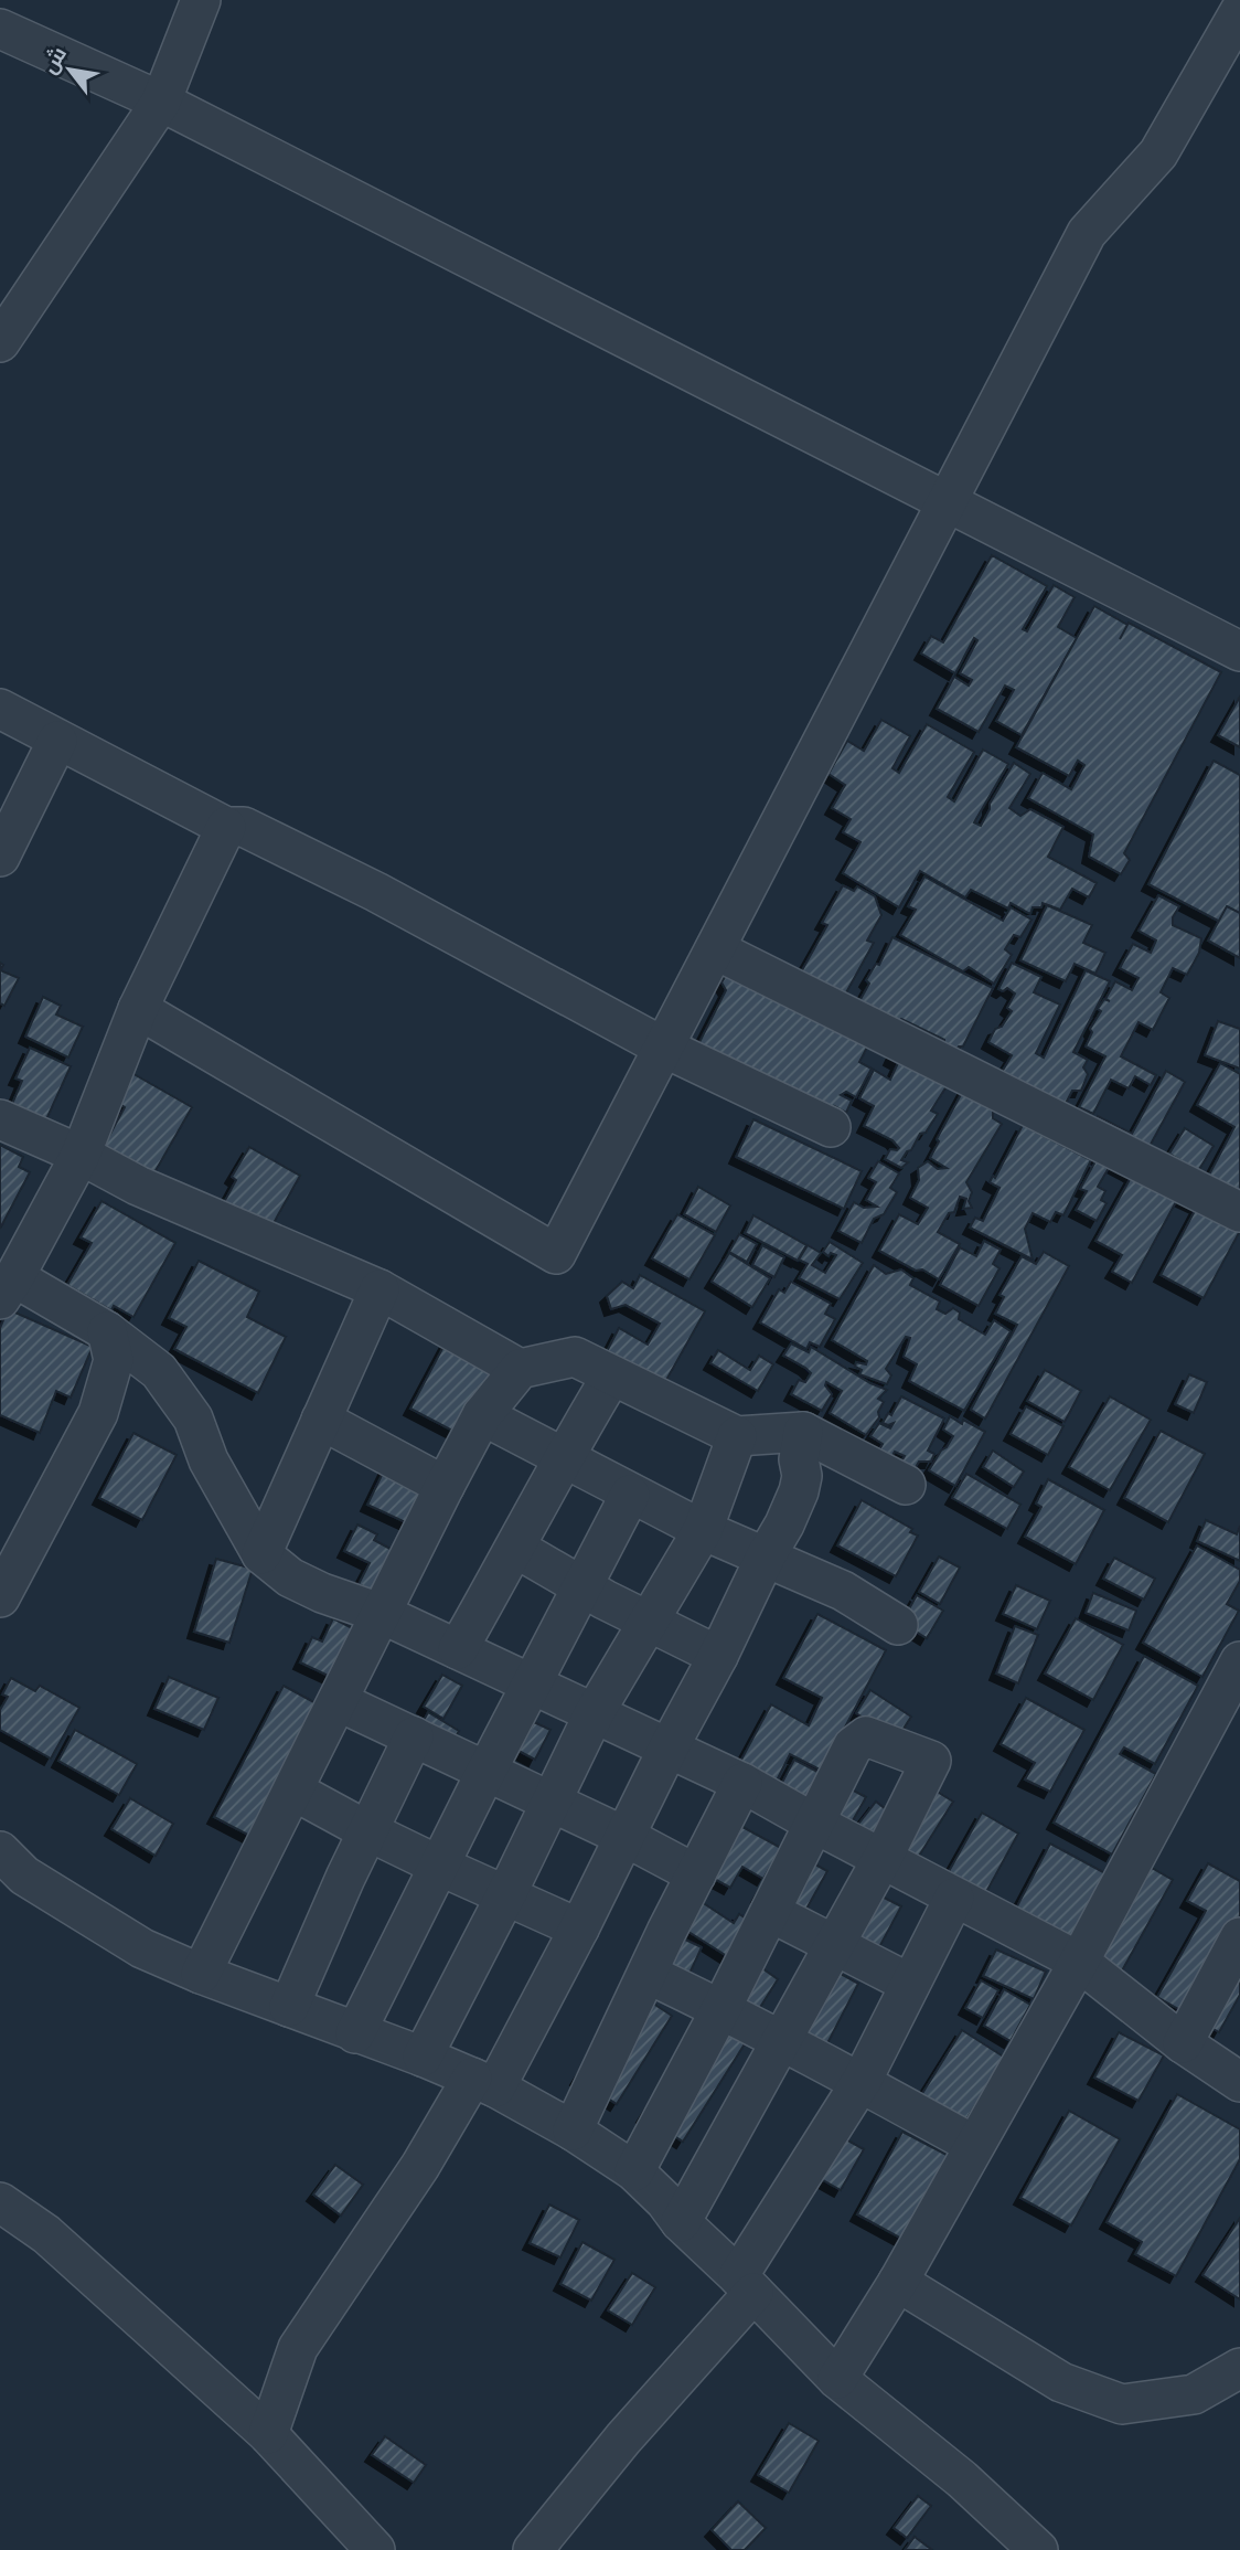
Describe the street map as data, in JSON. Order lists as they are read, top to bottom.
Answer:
{
  "north": "top left"
}
